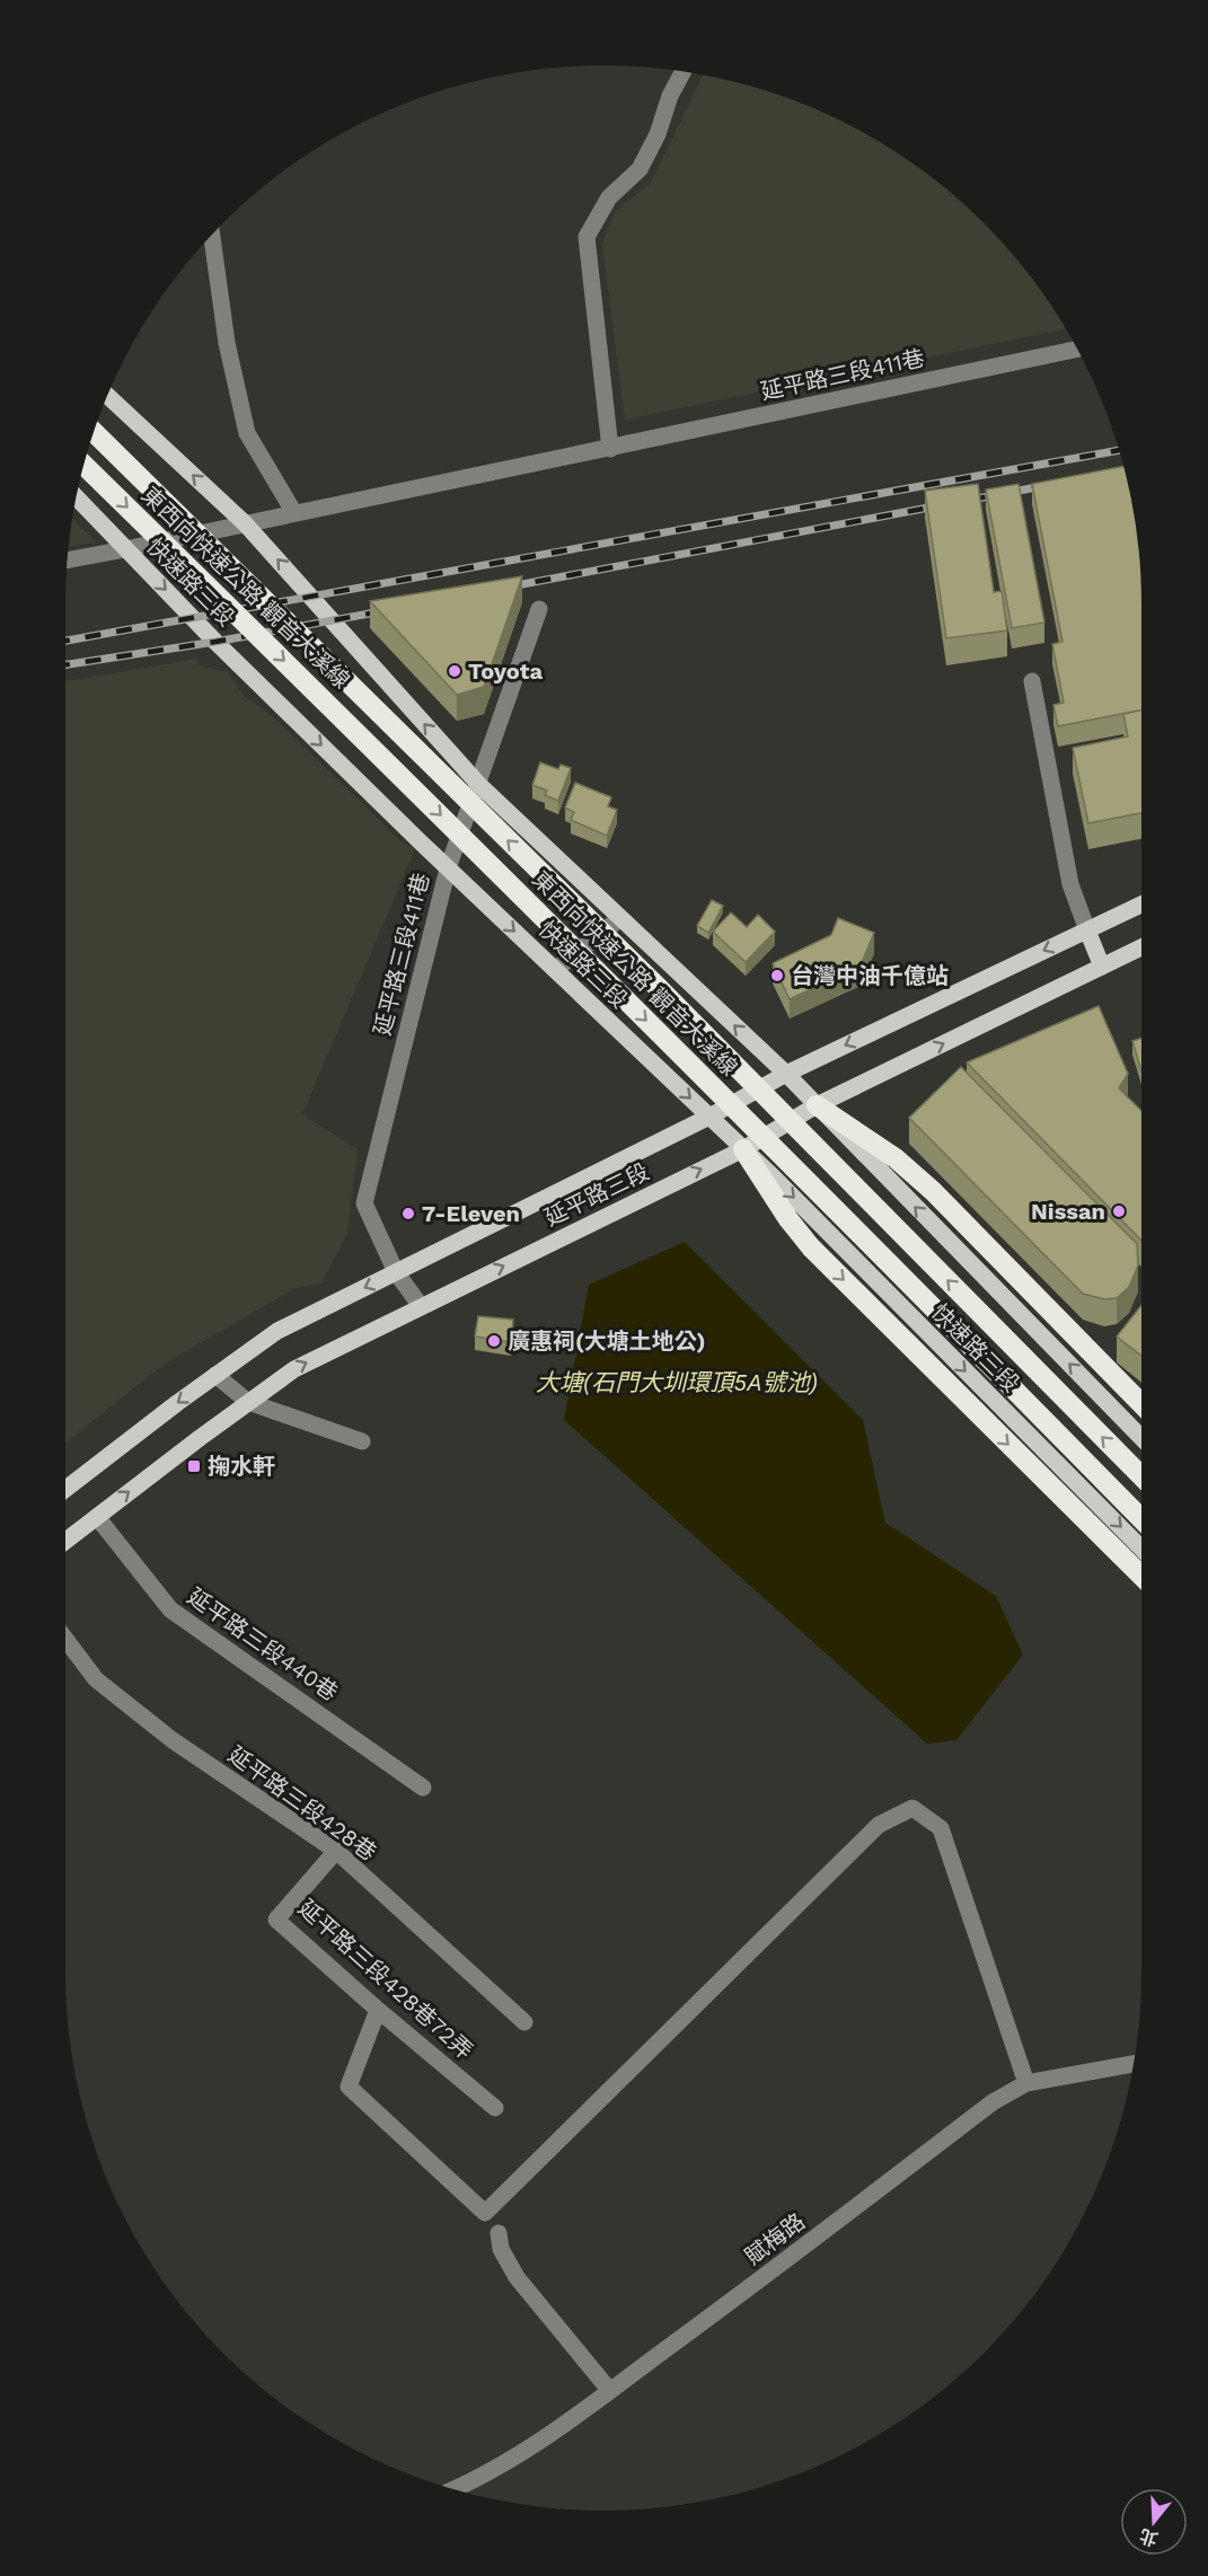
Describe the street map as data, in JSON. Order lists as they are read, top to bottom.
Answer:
{
  "streets": {
    "highway": ["東西向快速公路 觀音大溪線"],
    "main road": ["快速路三段", "延平路三段"],
    "street": [
      "延平路三段411巷",
      "延平路三段440巷",
      "延平路三段428巷",
      "延平路三段428巷72弄",
      "賦梅路"
    ]
  },
  "crossings": [
    ["延平路三段411巷", "快速路三段"],
    ["延平路三段411巷", "延平路三段"],
    ["快速路三段", "延平路三段"],
    ["延平路三段", "延平路三段440巷"],
    ["延平路三段428巷", "延平路三段428巷72弄"]
  ],
  "water": ["大塘(石門大圳環頂5A號池)"],
  "places": {
    "other": [
      "Toyota",
      "台灣中油千億站",
      "Nissan",
      "7-Eleven",
      "廣惠祠(大塘土地公)"
    ],
    "transit": ["掬水軒"]
  },
  "north": "bottom"
}
